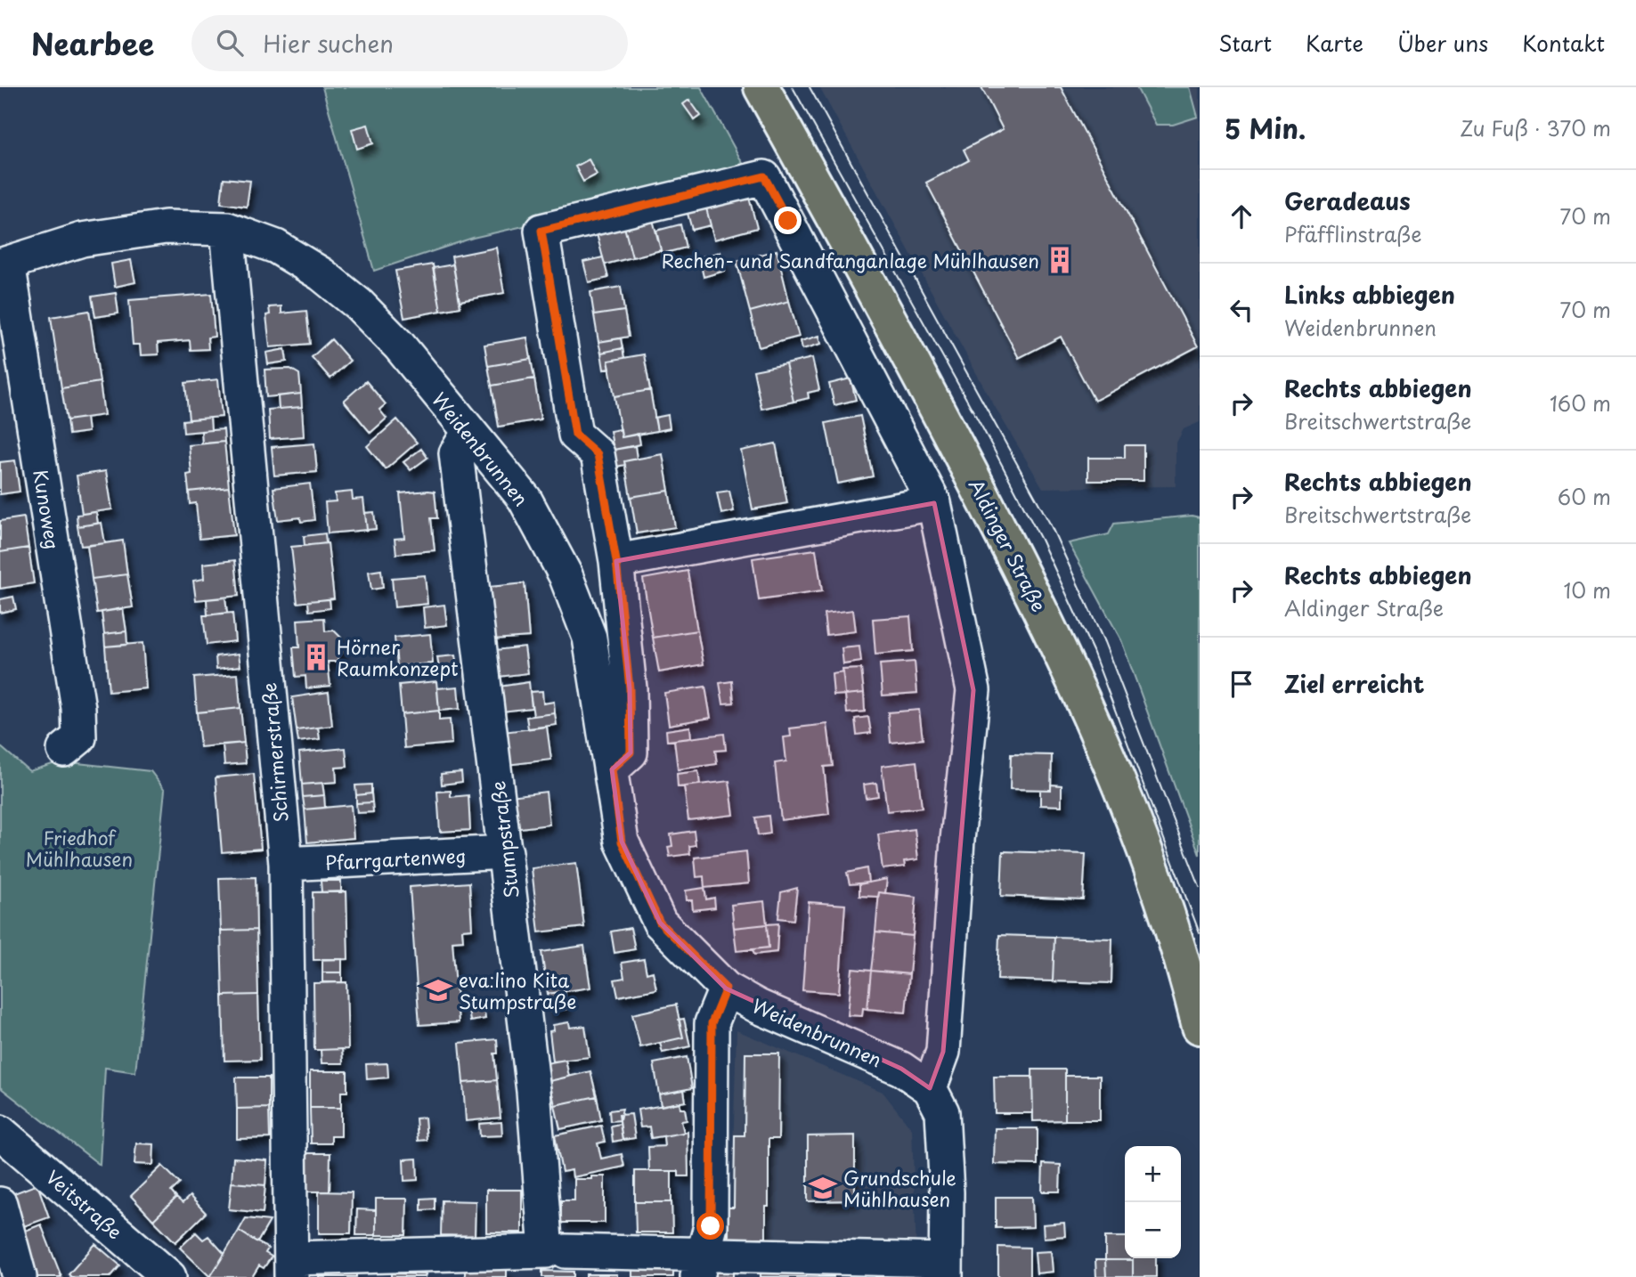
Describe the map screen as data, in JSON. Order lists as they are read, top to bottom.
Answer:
{
  "streets": {
    "main road": ["Aldinger Straße"],
    "street": [
      "Weidenbrunnen",
      "Kunoweg",
      "Schirmerstraße",
      "Stumpstraße",
      "Pfarrgartenweg",
      "Veitstraße"
    ]
  },
  "crossings": [
    ["Weidenbrunnen", "Kunoweg"],
    ["Weidenbrunnen", "Schirmerstraße"],
    ["Weidenbrunnen", "Stumpstraße"],
    ["Schirmerstraße", "Pfarrgartenweg"],
    ["Stumpstraße", "Pfarrgartenweg"]
  ],
  "parks": ["Friedhof Mühlhausen"],
  "places": {
    "building": ["Rechen- und Sandfanganlage Mühlhausen", "Hörner Raumkonzept"],
    "school or university": ["eva:lino Kita Stumpstraße", "Grundschule Mühlhausen"]
  },
  "page": {
    "header": "Nearbee",
    "search": "Hier suchen",
    "nav": [
      "Start",
      "Karte",
      "Über uns",
      "Kontakt"
    ],
    "heading": ["5 Min.", "Zu Fuß · 370 m"],
    "list": [
      ["Geradeaus", "Pfäfflinstraße", "70 m"],
      ["Links abbiegen", "Weidenbrunnen", "70 m"],
      ["Rechts abbiegen", "Breitschwertstraße", "160 m"],
      ["Rechts abbiegen", "Breitschwertstraße", "60 m"],
      ["Rechts abbiegen", "Aldinger Straße", "10 m"],
      "Ziel erreicht"
    ],
    "map_buttons": ["+", "−"]
  }
}
